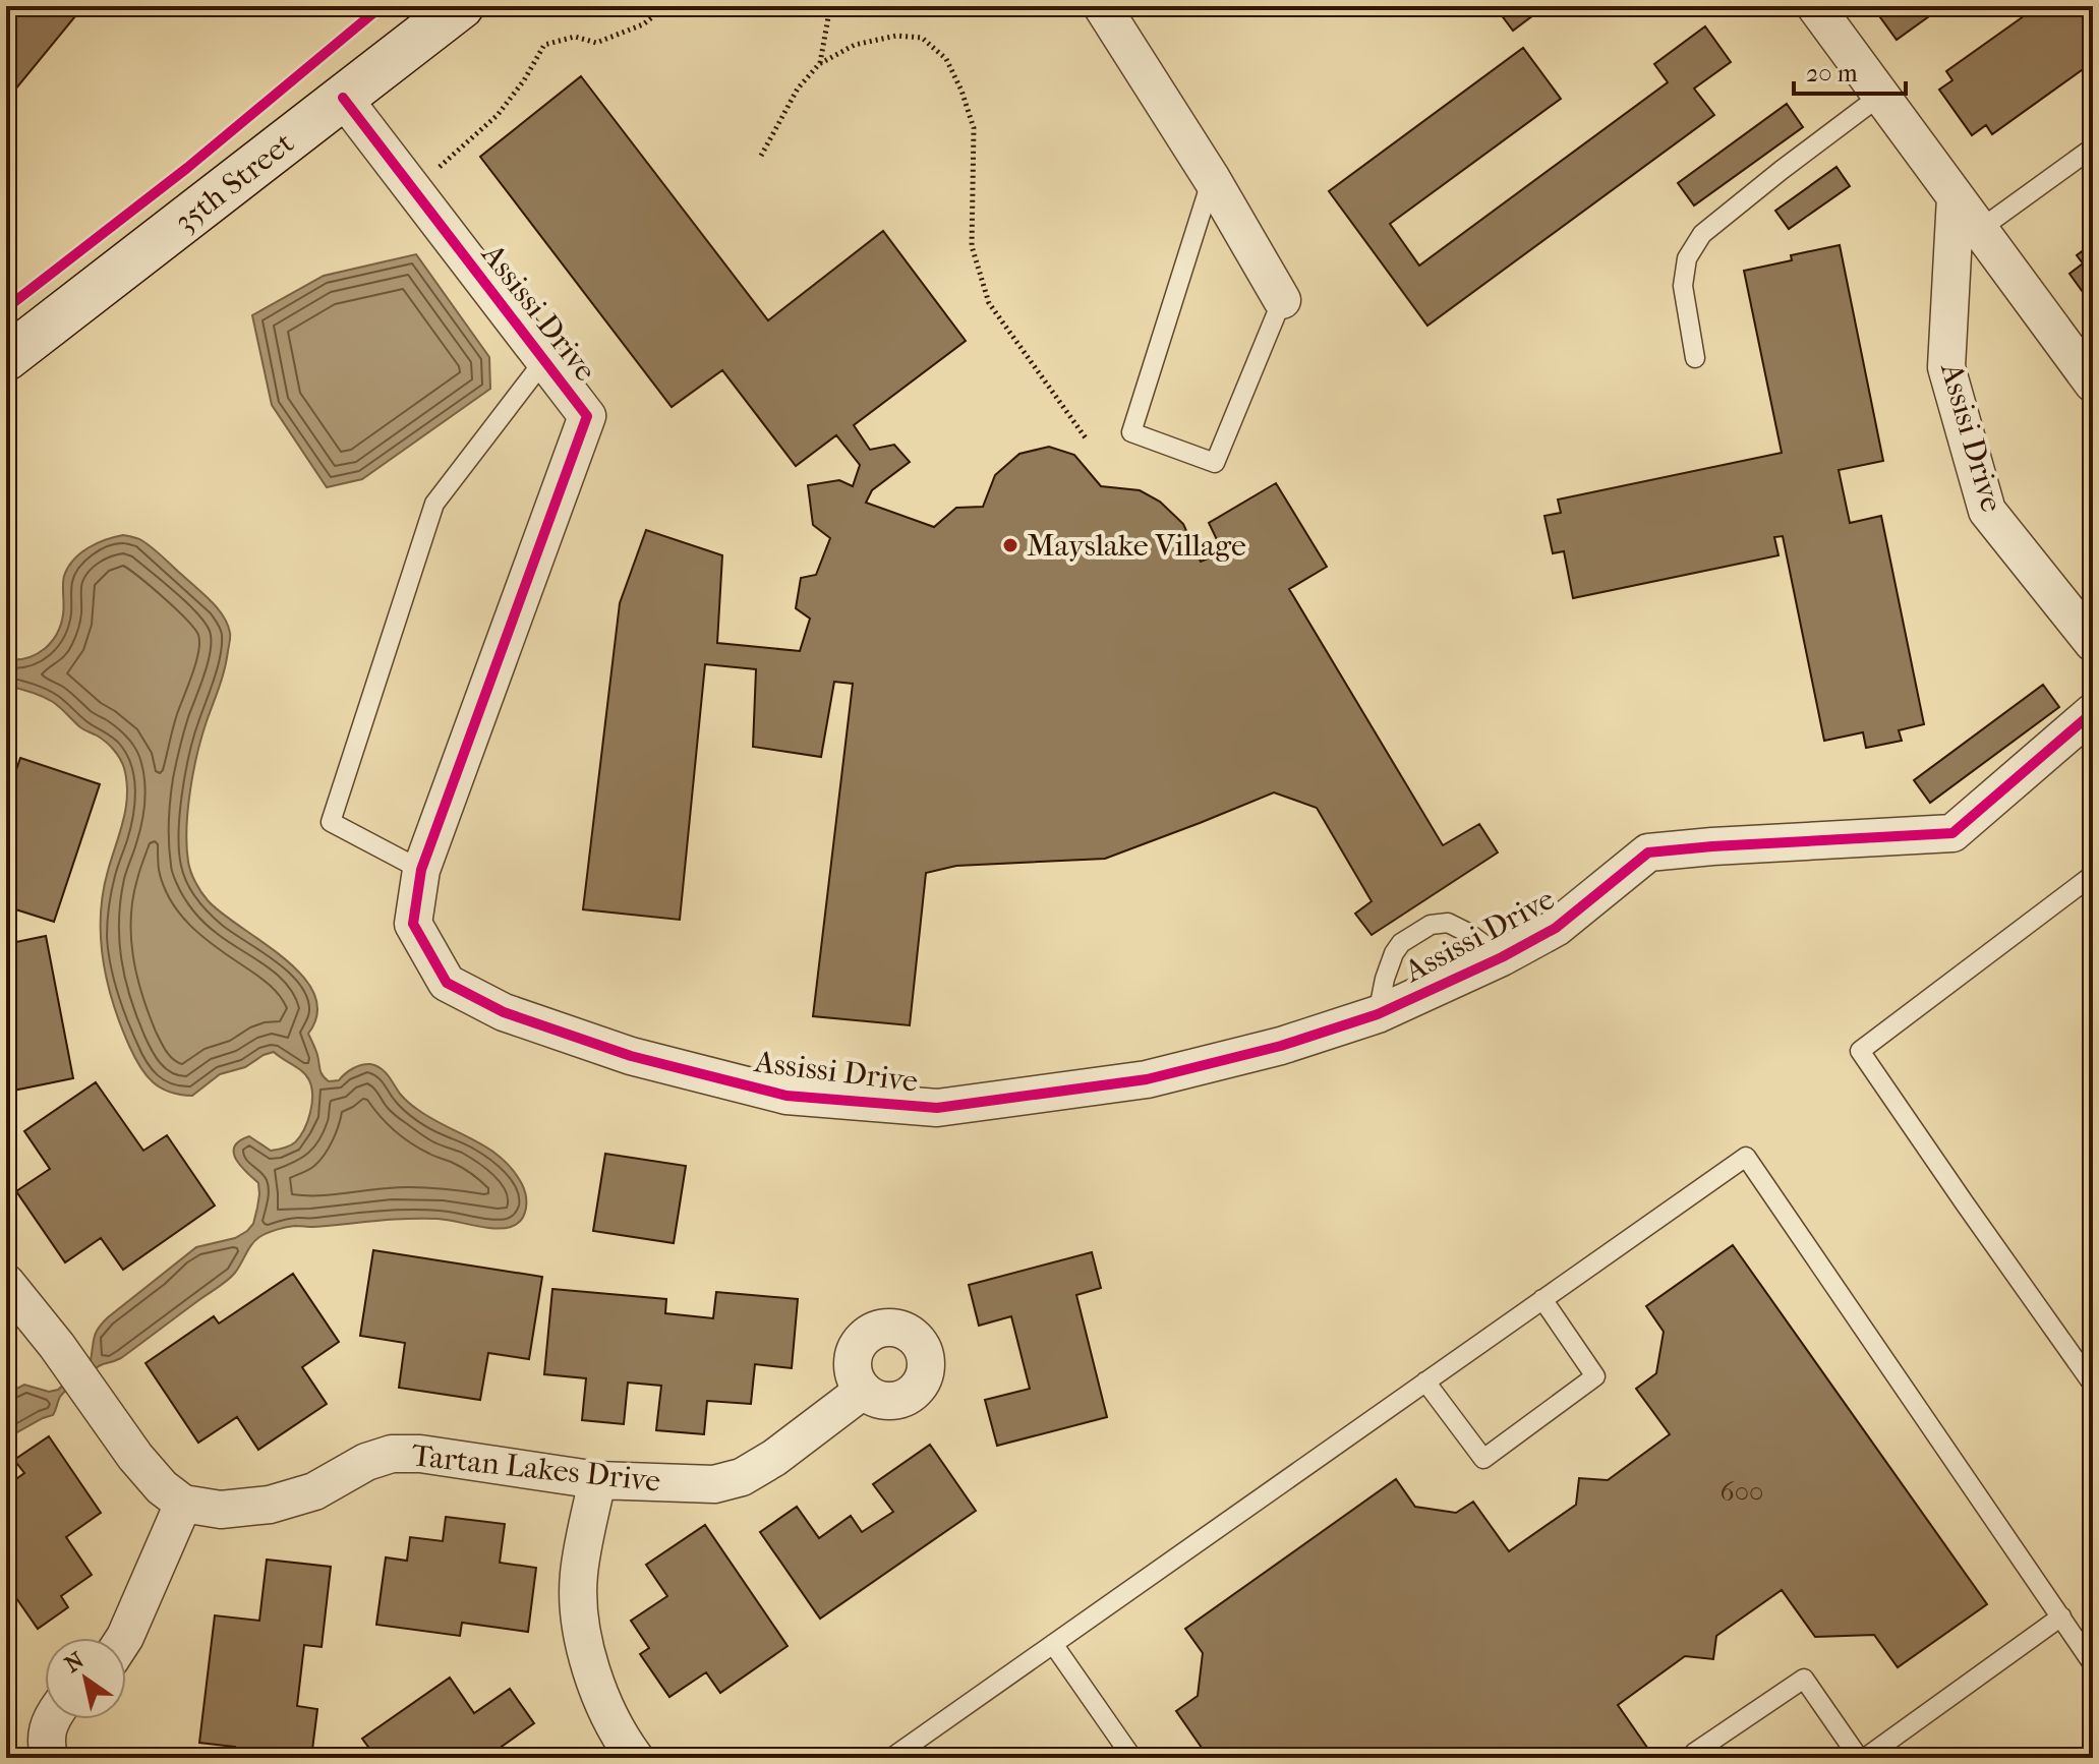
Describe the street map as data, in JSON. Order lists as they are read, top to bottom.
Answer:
{
  "streets": {
    "street": [
      "35th Street",
      "Assissi Drive",
      "Assisi Drive",
      "Tartan Lakes Drive"
    ]
  },
  "crossings": [
    ["35th Street", "Assissi Drive"]
  ],
  "places": ["Mayslake Village"],
  "house_numbers": ["600"],
  "scale_bar": "20 m",
  "north": "top left"
}
